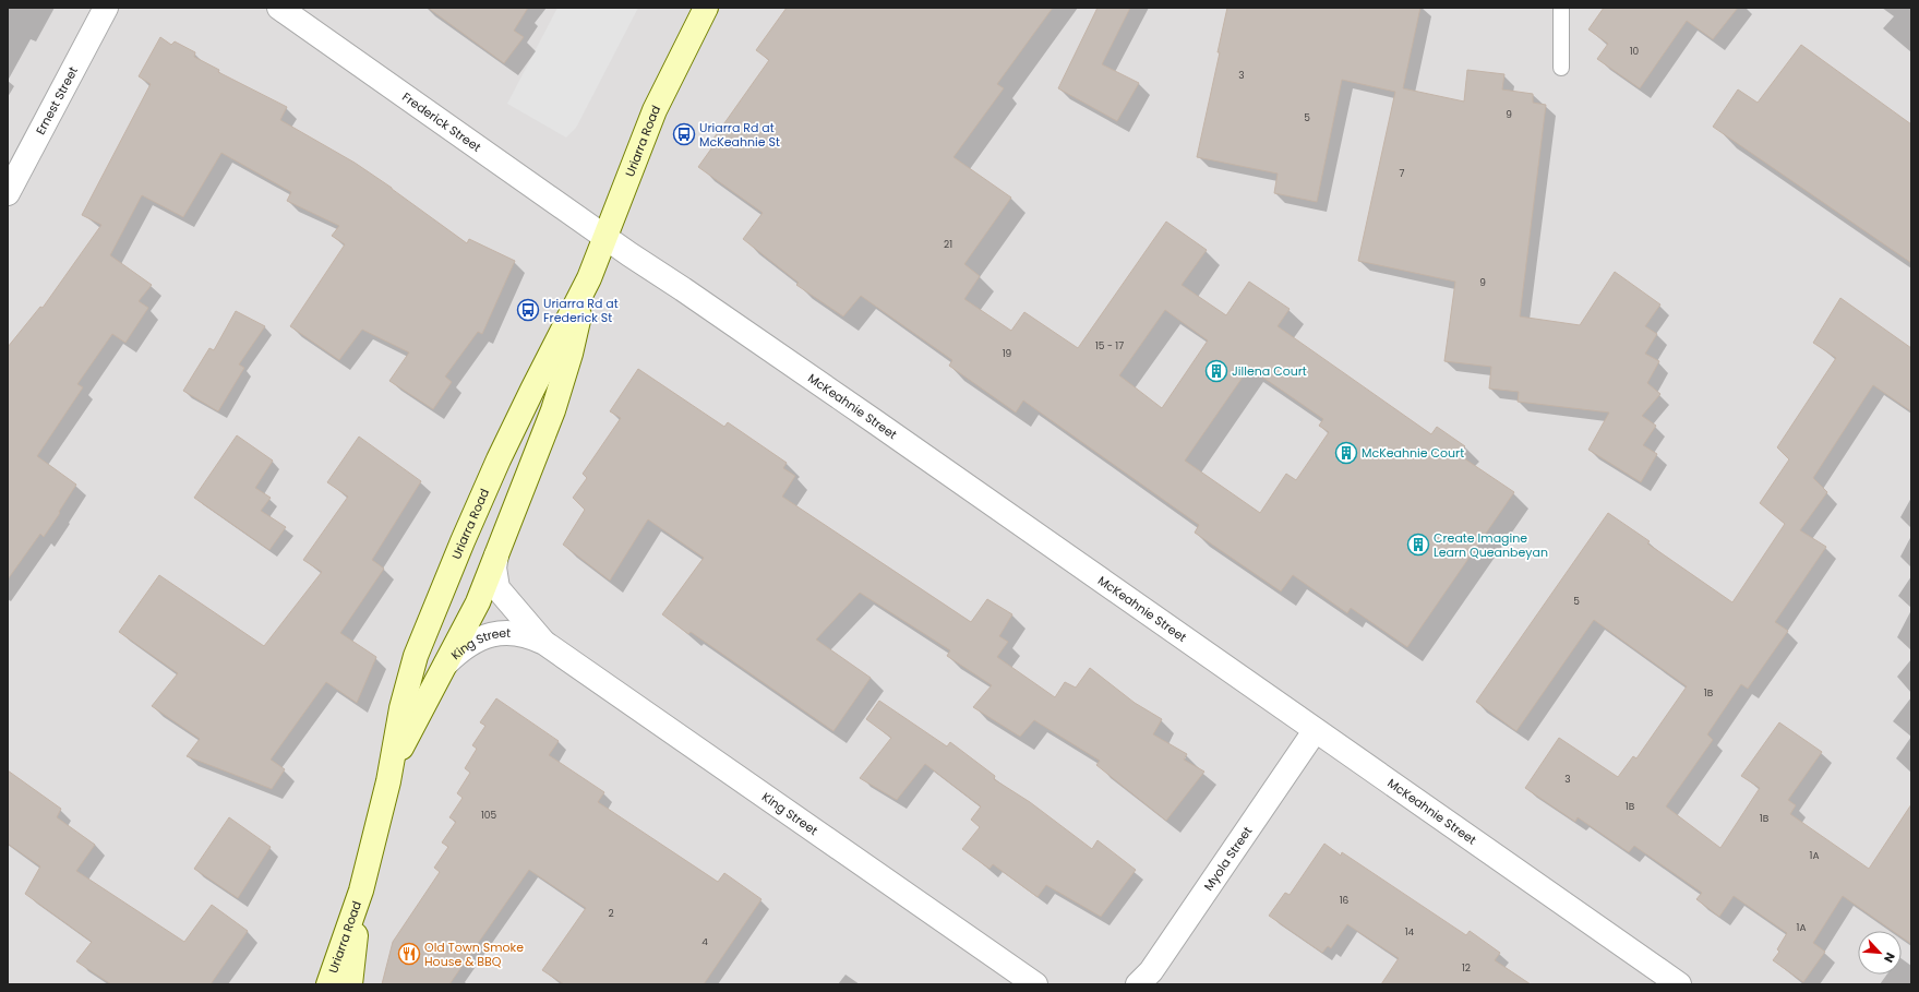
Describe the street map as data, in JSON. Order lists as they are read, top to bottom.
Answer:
{
  "streets": {
    "main road": ["Uriarra Road"],
    "street": [
      "Ernest Street",
      "Frederick Street",
      "McKeahnie Street",
      "King Street",
      "Myola Street"
    ]
  },
  "crossings": [
    ["Frederick Street", "Uriarra Road"],
    ["Frederick Street", "McKeahnie Street"],
    ["Uriarra Road", "McKeahnie Street"],
    ["Uriarra Road", "King Street"],
    ["McKeahnie Street", "Myola Street"]
  ],
  "places": {
    "bus stop": ["Uriarra Rd at McKeahnie St", "Uriarra Rd at Frederick St"],
    "building": ["Jillena Court", "McKeahnie Court", "Create Imagine Learn Queanbeyan"],
    "restaurant": ["Old Town Smoke House & BBQ"]
  },
  "house_numbers": [
    "10",
    "3",
    "9",
    "5",
    "7",
    "21",
    "9",
    "15 - 17",
    "19",
    "5",
    "1B",
    "3",
    "1B",
    "105",
    "1B",
    "1A",
    "16",
    "2",
    "1A",
    "14",
    "4",
    "12"
  ],
  "north": "bottom right"
}
